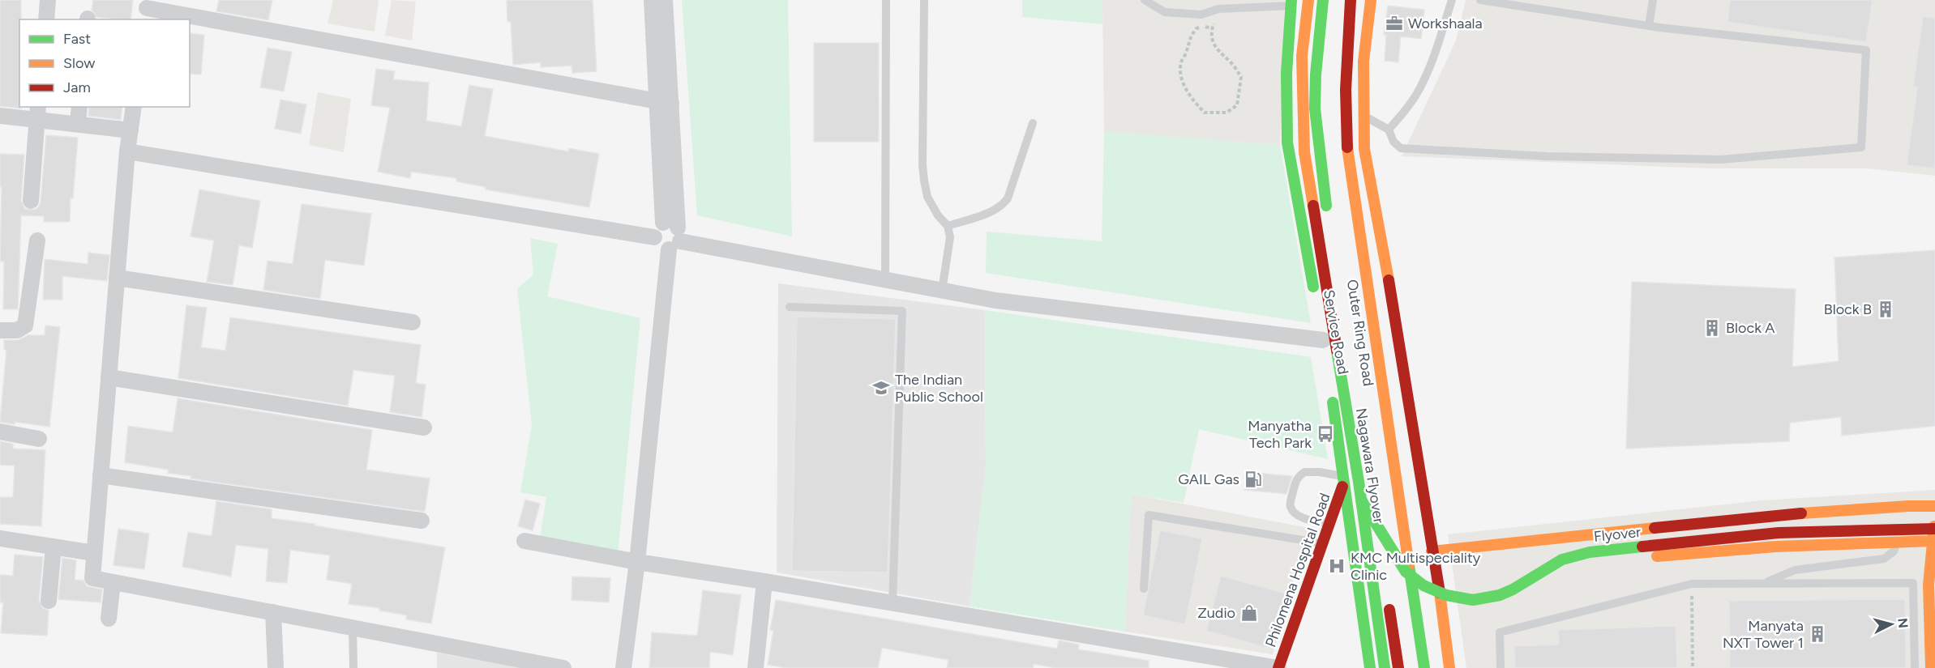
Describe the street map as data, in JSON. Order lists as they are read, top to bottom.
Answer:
{
  "streets": {
    "main road": [
      "Service Road",
      "Outer Ring Road",
      "Nagawara Flyover",
      "Flyover",
      "Philomena Hospital Road"
    ]
  },
  "crossings": [
    ["Service Road", "Philomena Hospital Road"],
    ["Outer Ring Road", "Nagawara Flyover"],
    ["Outer Ring Road", "Flyover"],
    ["Nagawara Flyover", "Flyover"]
  ],
  "places": {
    "office": ["Workshaala"],
    "building": ["Block B", "Block A", "Manyata NXT Tower 1"],
    "school or university": ["The Indian Public School"],
    "bus stop": ["Manyatha Tech Park"],
    "fuel station": ["GAIL Gas"],
    "hospital": ["KMC Multispeciality Clinic"],
    "shop": ["Zudio"]
  },
  "legend": ["Fast", "Slow", "Jam"],
  "north": "right"
}
